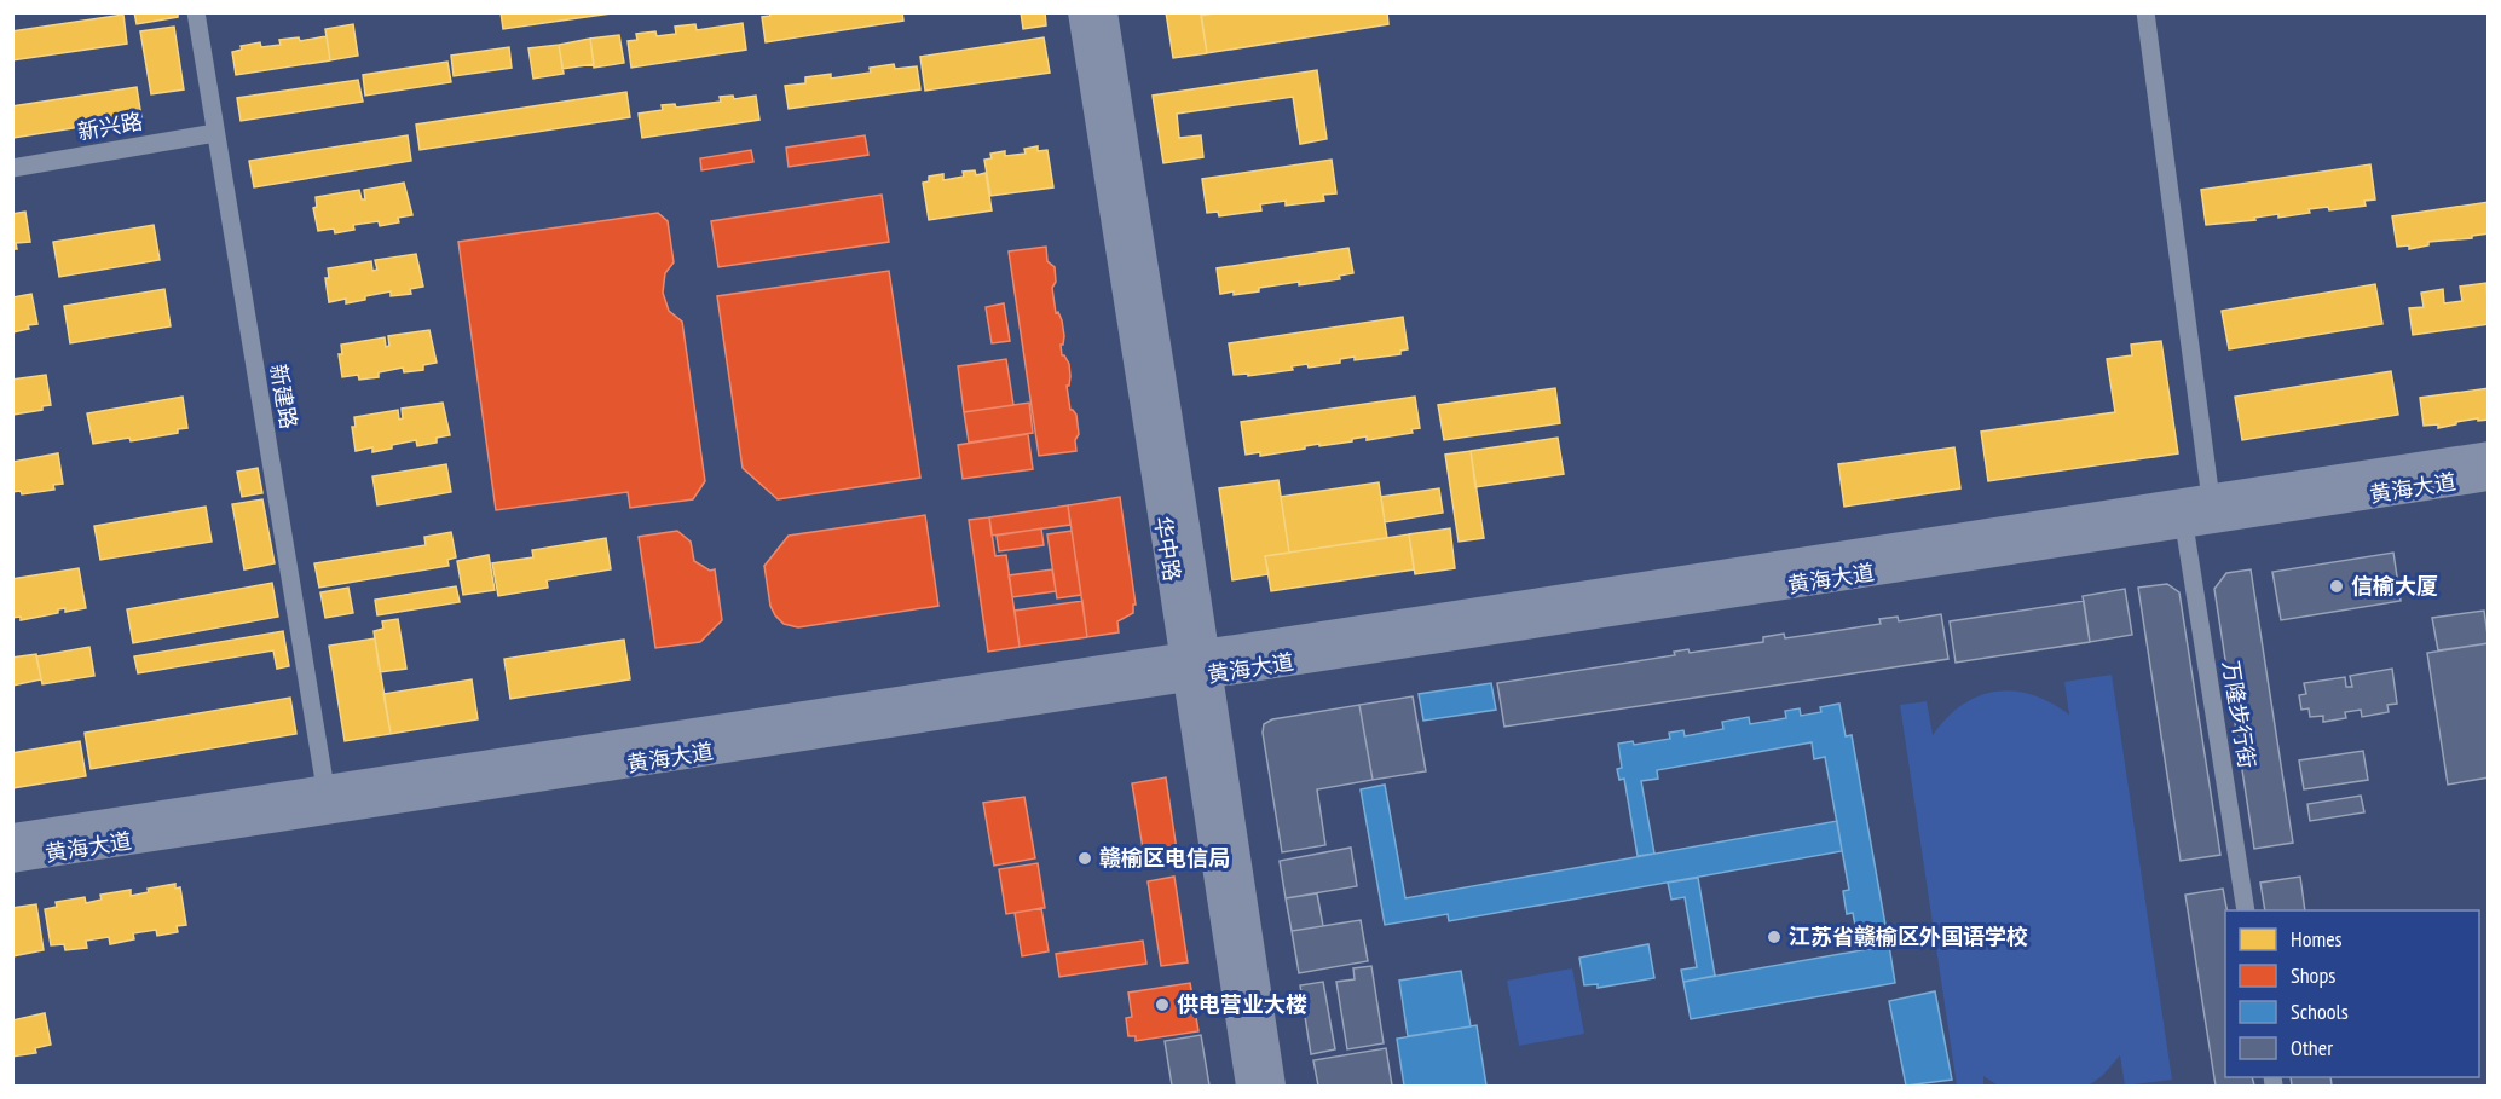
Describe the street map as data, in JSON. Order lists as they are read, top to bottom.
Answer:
{
  "streets": {
    "main road": ["黄海大道", "华中路"],
    "street": ["新兴路", "新建路", "万隆步行街"]
  },
  "crossings": [
    ["新兴路", "新建路"],
    ["新建路", "黄海大道"],
    ["黄海大道", "华中路"],
    ["黄海大道", "万隆步行街"]
  ],
  "places": [
    "信榆大厦",
    "赣榆区电信局",
    "江苏省赣榆区外国语学校",
    "供电营业大楼"
  ],
  "legend": [
    "Homes",
    "Shops",
    "Schools",
    "Other"
  ]
}
